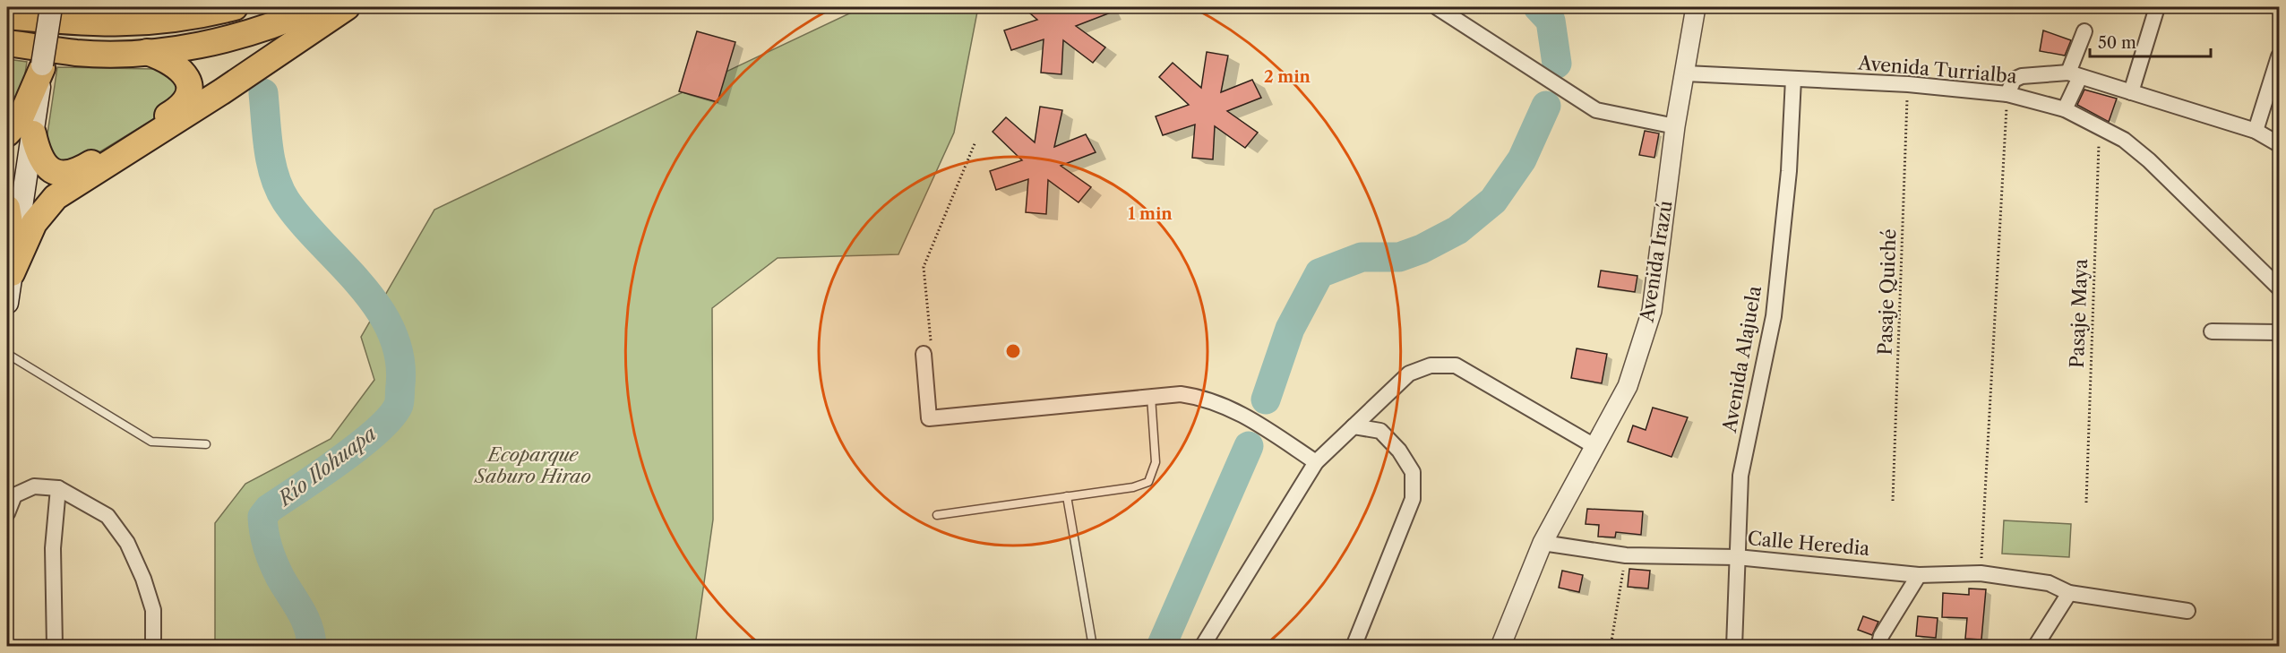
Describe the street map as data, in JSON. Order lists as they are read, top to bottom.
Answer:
{
  "streets": {
    "street": [
      "Avenida Turrialba",
      "Avenida Irazú",
      "Avenida Alajuela",
      "Calle Heredia"
    ],
    "path": ["Pasaje Quiché", "Pasaje Maya"]
  },
  "crossings": [
    ["Avenida Turrialba", "Avenida Irazú"],
    ["Avenida Turrialba", "Pasaje Quiché"],
    ["Avenida Turrialba", "Pasaje Maya"],
    ["Avenida Turrialba", "Avenida Alajuela"],
    ["Avenida Irazú", "Calle Heredia"],
    ["Avenida Alajuela", "Calle Heredia"]
  ],
  "water": ["Río Ilohuapa"],
  "parks": ["Ecoparque Saburo Hirao"],
  "scale_bar": "50 m",
  "rings": ["2 min", "1 min"]
}
